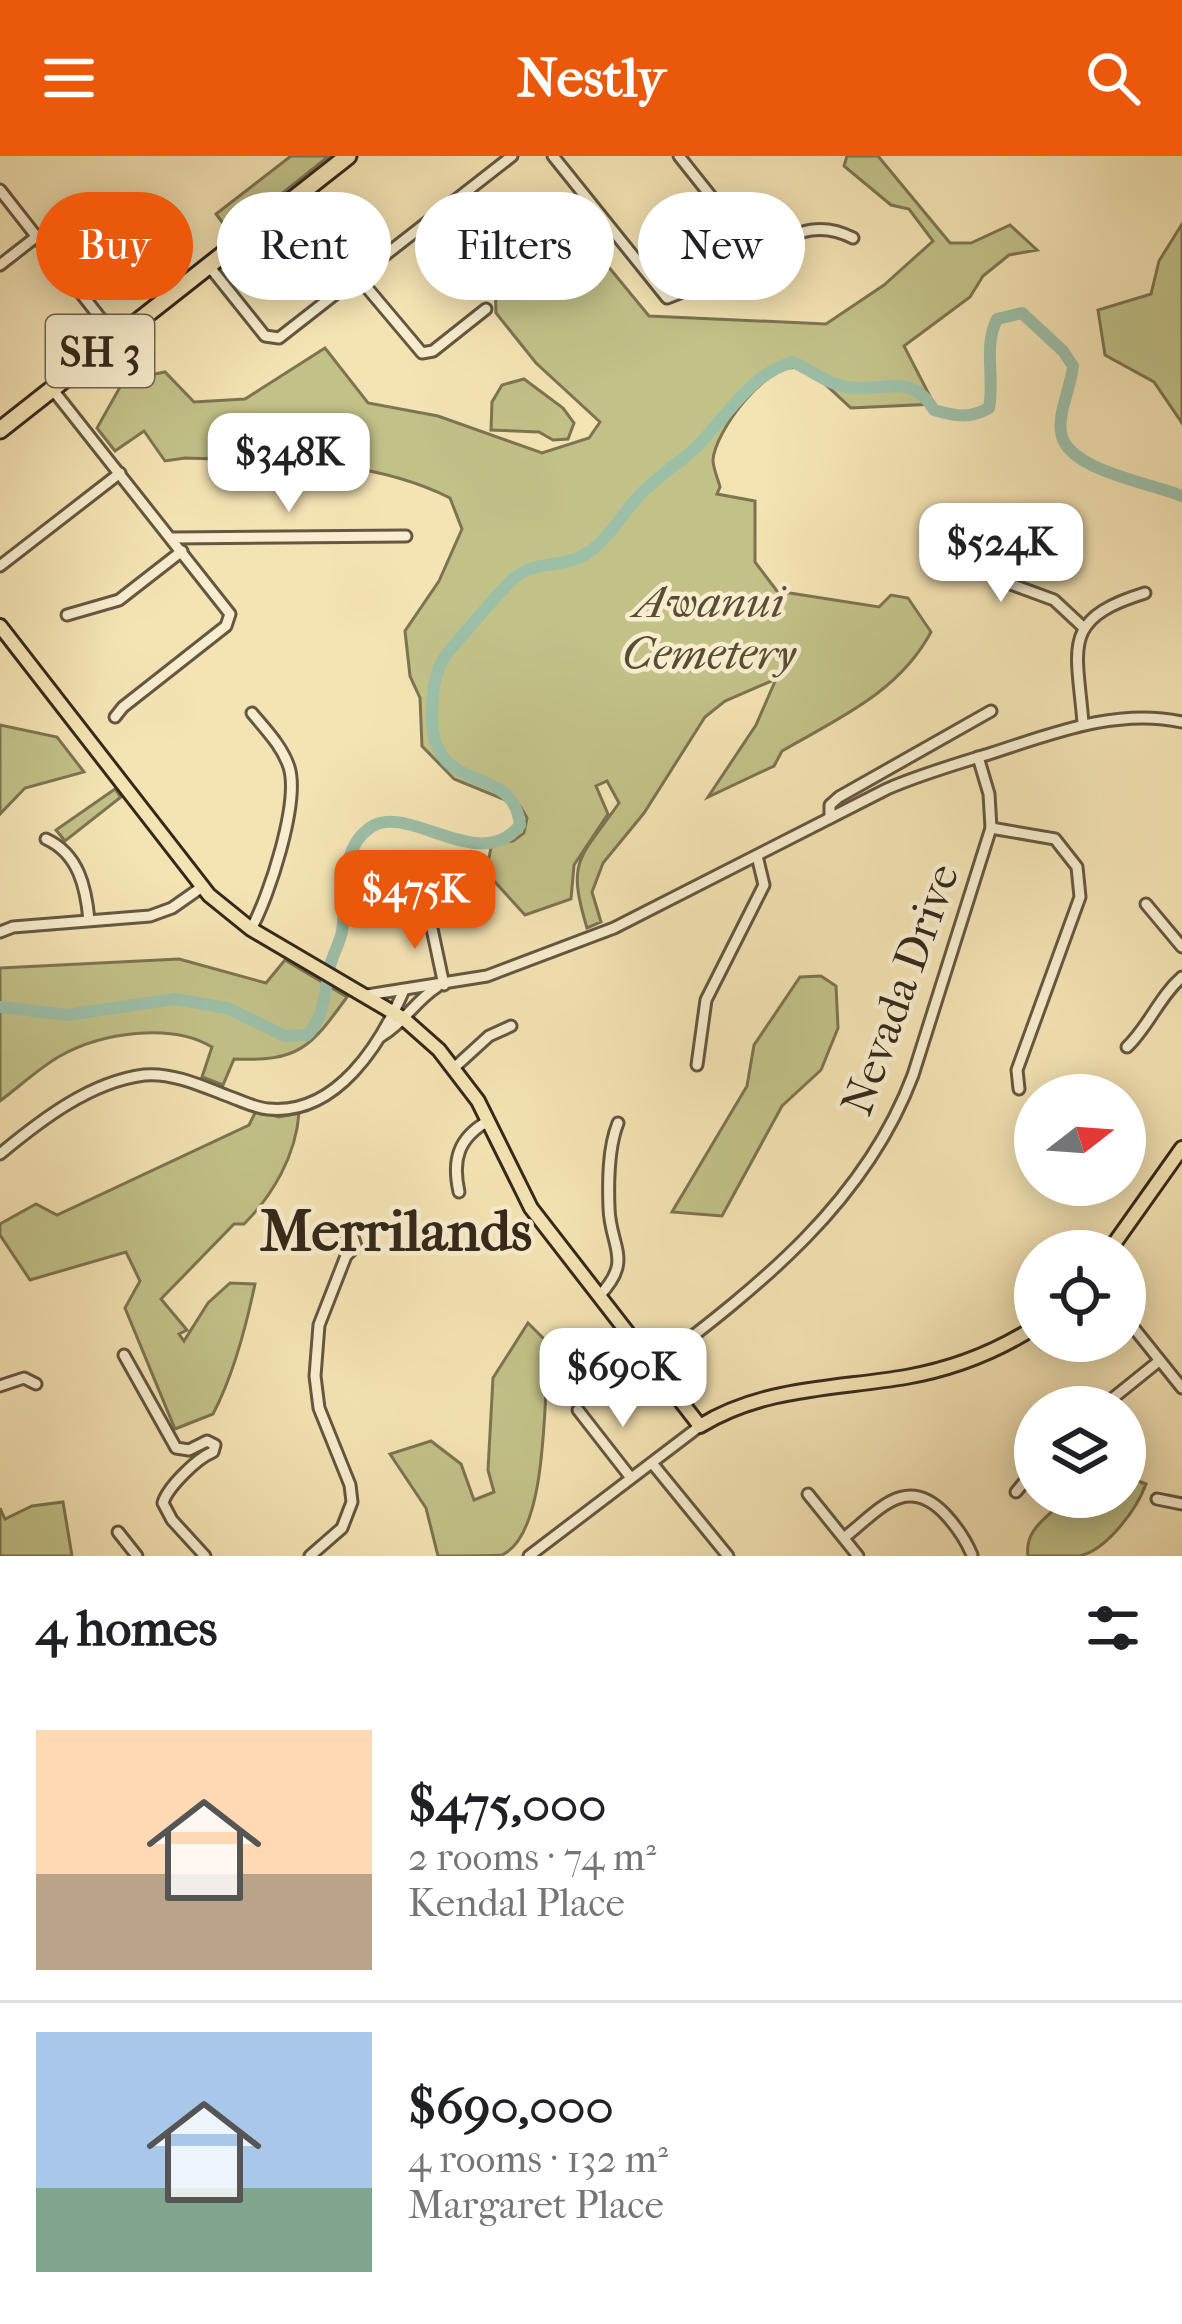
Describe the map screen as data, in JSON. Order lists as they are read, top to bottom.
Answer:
{
  "streets": {
    "highway": ["SH 3"],
    "street": ["Nevada Drive"]
  },
  "districts": ["Merrilands"],
  "parks": ["Awanui Cemetery"],
  "north": "right",
  "page": {
    "header": "Nestly",
    "chip": [
      "Buy",
      "Rent",
      "Filters",
      "New"
    ],
    "price": [
      "$348K",
      "$524K",
      "$475K",
      "$690K"
    ],
    "heading": "4 homes",
    "list": [
      {
        "name": "$475,000",
        "note": "2 rooms · 74 m² · Kendal Place"
      },
      {
        "name": "$690,000",
        "note": "4 rooms · 132 m² · Margaret Place"
      }
    ]
  }
}
